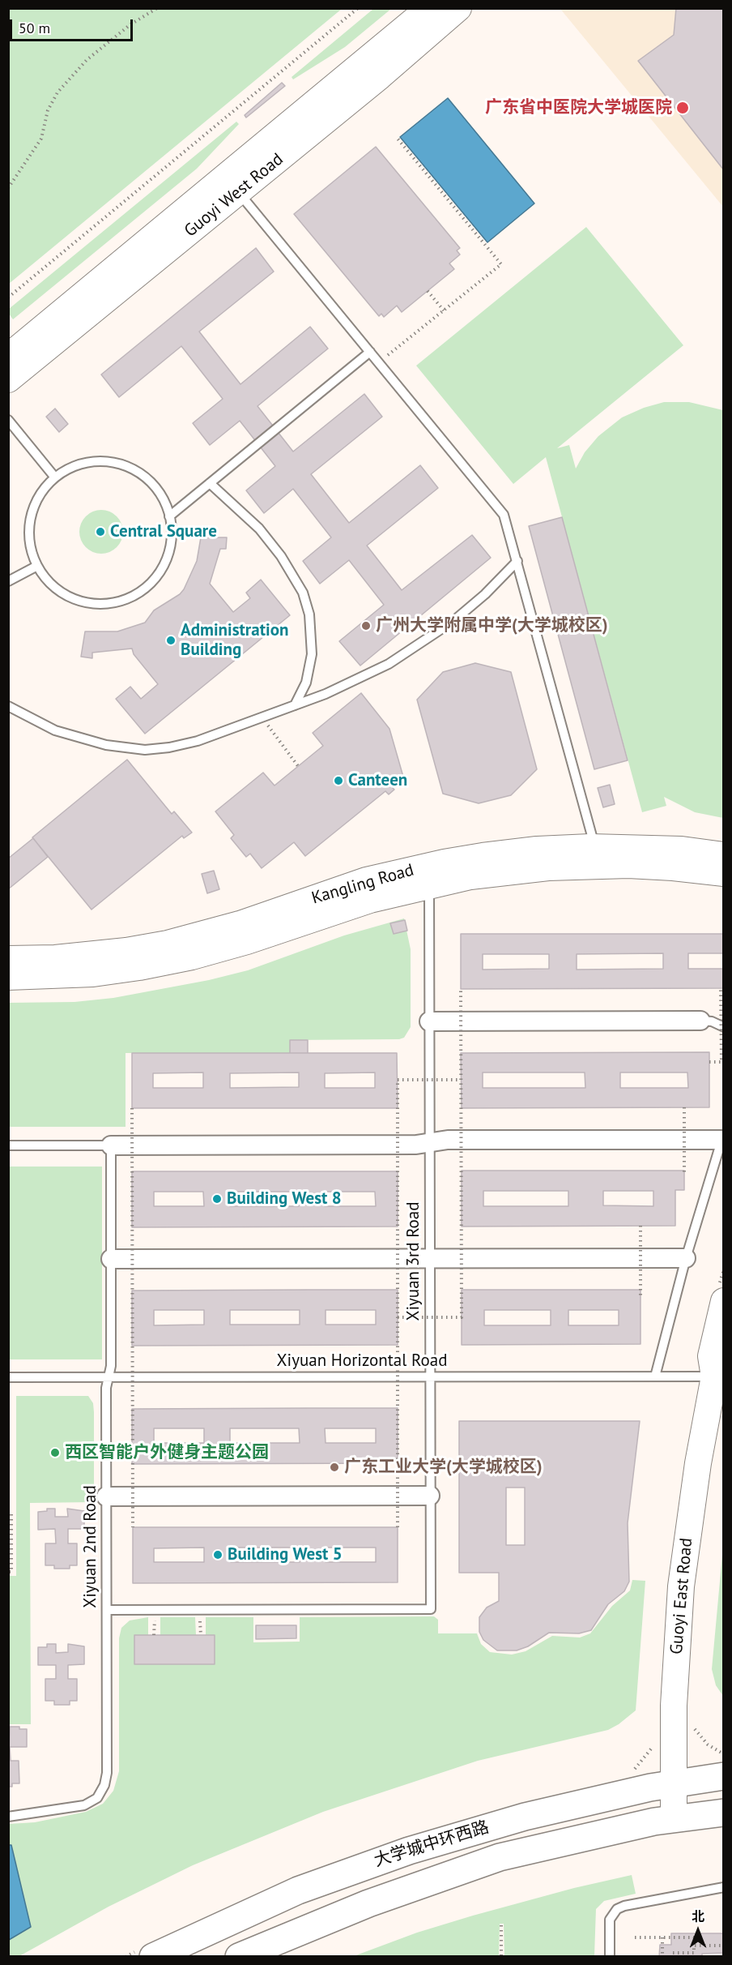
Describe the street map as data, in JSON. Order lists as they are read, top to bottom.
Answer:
{
  "streets": {
    "main road": [
      "Guoyi West Road",
      "Kangling Road",
      "Guoyi East Road",
      "大学城中环西路"
    ],
    "lane": ["Xiyuan 3rd Road", "Xiyuan Horizontal Road", "Xiyuan 2nd Road"]
  },
  "crossings": [
    ["Kangling Road", "Xiyuan 3rd Road"],
    ["Xiyuan 3rd Road", "Xiyuan Horizontal Road"],
    ["Xiyuan 3rd Road", "Xiyuan 2nd Road"],
    ["Xiyuan Horizontal Road", "Xiyuan 2nd Road"],
    ["Xiyuan Horizontal Road", "Guoyi East Road"],
    ["Guoyi East Road", "大学城中环西路"]
  ],
  "places": [
    "广东省中医院大学城医院",
    "Central Square",
    "广州大学附属中学(大学城校区)",
    "Administration Building",
    "Canteen",
    "Building West 8",
    "西区智能户外健身主题公园",
    "广东工业大学(大学城校区)",
    "Building West 5"
  ],
  "scale_bar": "50 m",
  "north": "top"
}
